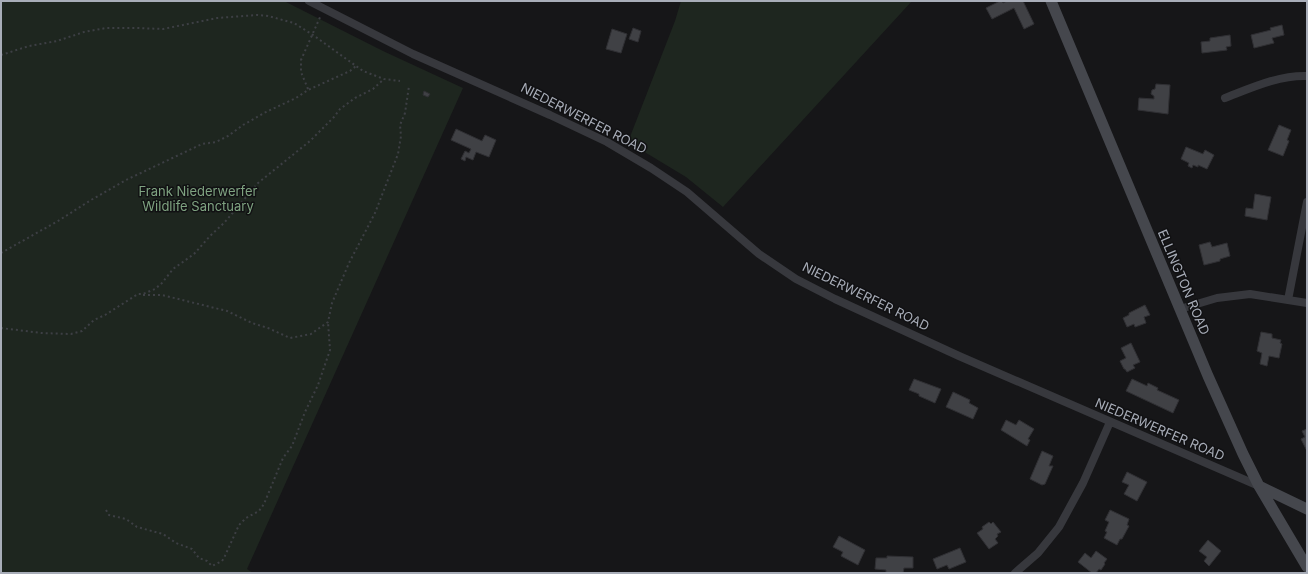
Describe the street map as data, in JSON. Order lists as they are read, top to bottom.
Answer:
{
  "streets": {
    "main road": ["NIEDERWERFER ROAD", "ELLINGTON ROAD"]
  },
  "crossings": [
    ["NIEDERWERFER ROAD", "ELLINGTON ROAD"]
  ],
  "parks": ["Frank Niederwerfer Wildlife Sanctuary"]
}
